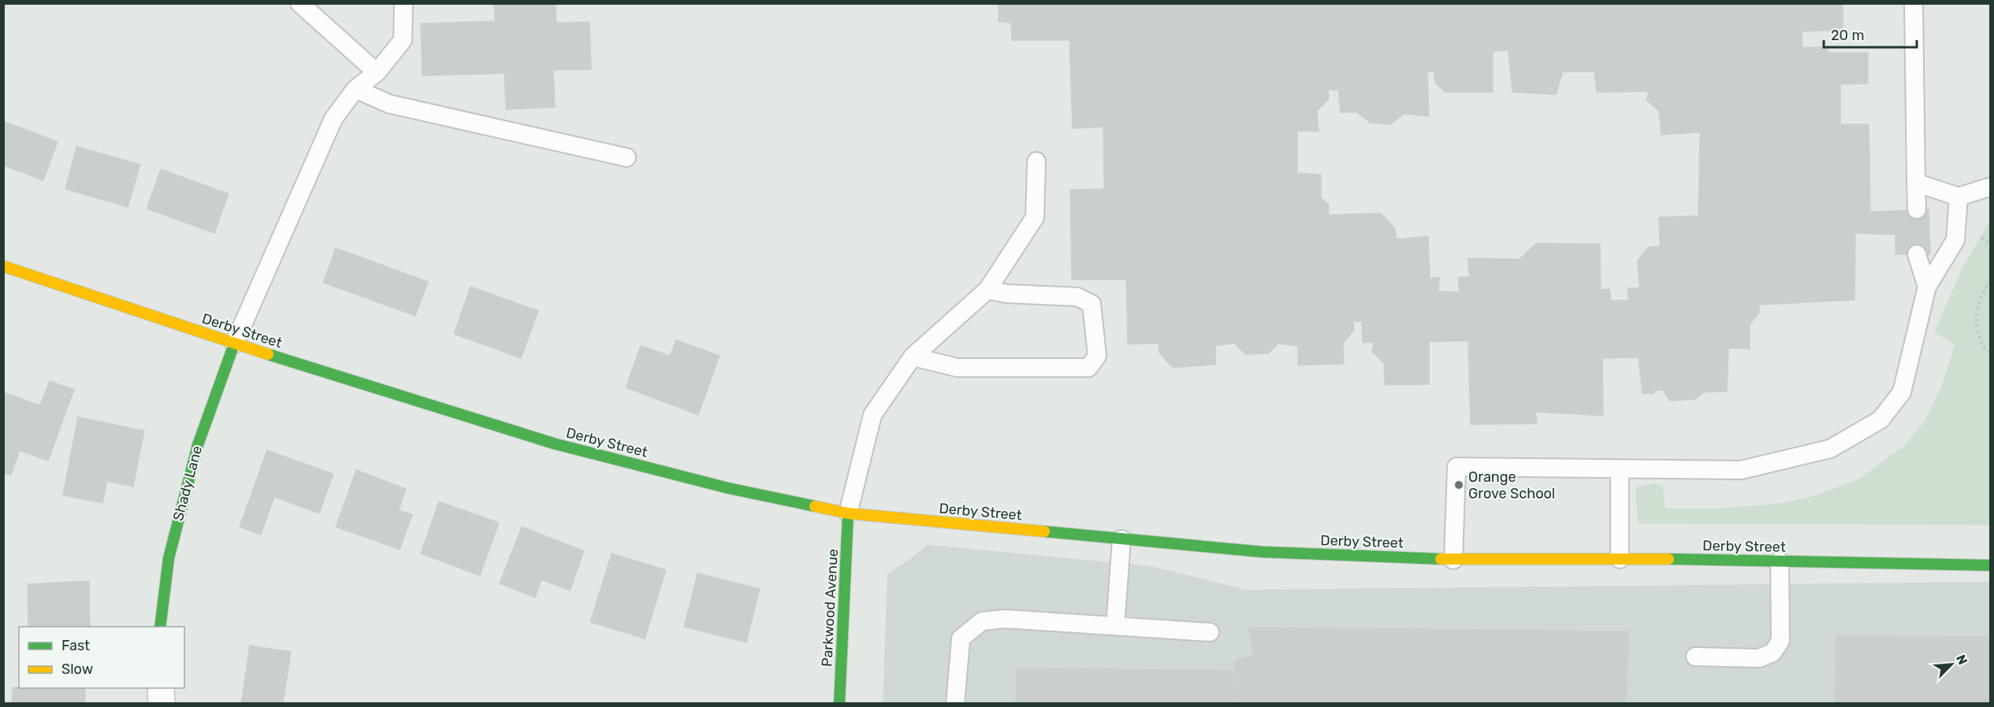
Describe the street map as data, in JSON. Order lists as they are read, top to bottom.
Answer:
{
  "streets": {
    "street": ["Derby Street", "Shady Lane", "Parkwood Avenue"]
  },
  "crossings": [
    ["Derby Street", "Shady Lane"],
    ["Derby Street", "Parkwood Avenue"]
  ],
  "places": ["Orange Grove School"],
  "legend": ["Fast", "Slow"],
  "scale_bar": "20 m",
  "north": "top right"
}
